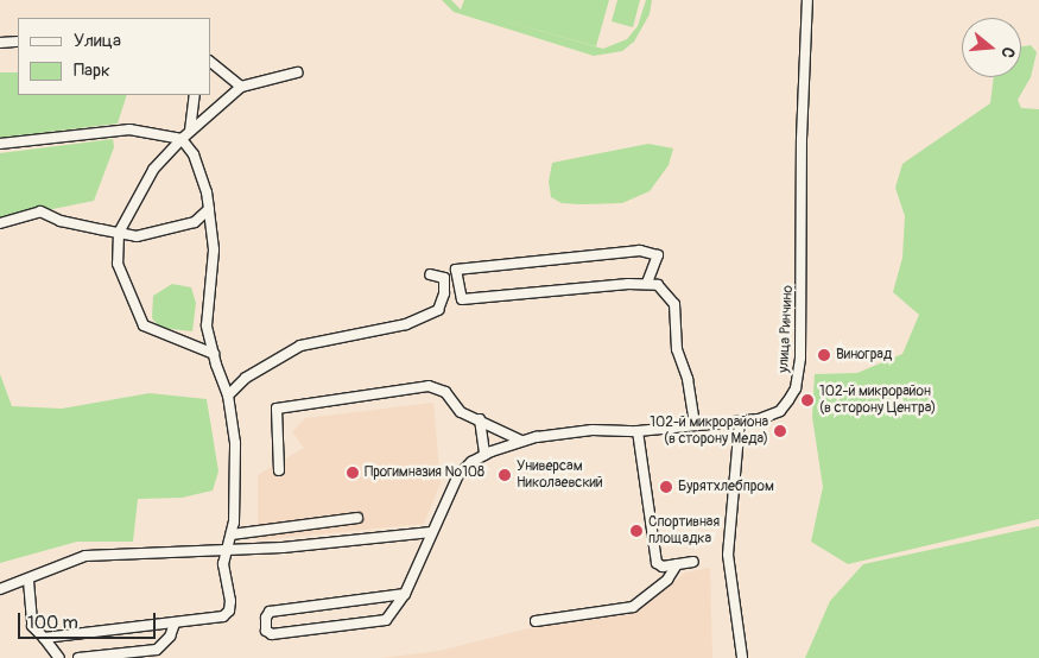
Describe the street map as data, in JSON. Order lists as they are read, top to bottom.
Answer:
{
  "streets": {
    "street": ["улица Ринчино"]
  },
  "places": [
    "Виноград",
    "102-й микрорайон (в сторону Центра)",
    "102-й микрорайона (в сторону Меда)",
    "Прогимназия №108",
    "Универсам Николаевский",
    "Бурятхлебпром",
    "Спортивная площадка"
  ],
  "legend": ["Улица", "Парк"],
  "scale_bar": "100 m",
  "north": "right"
}
